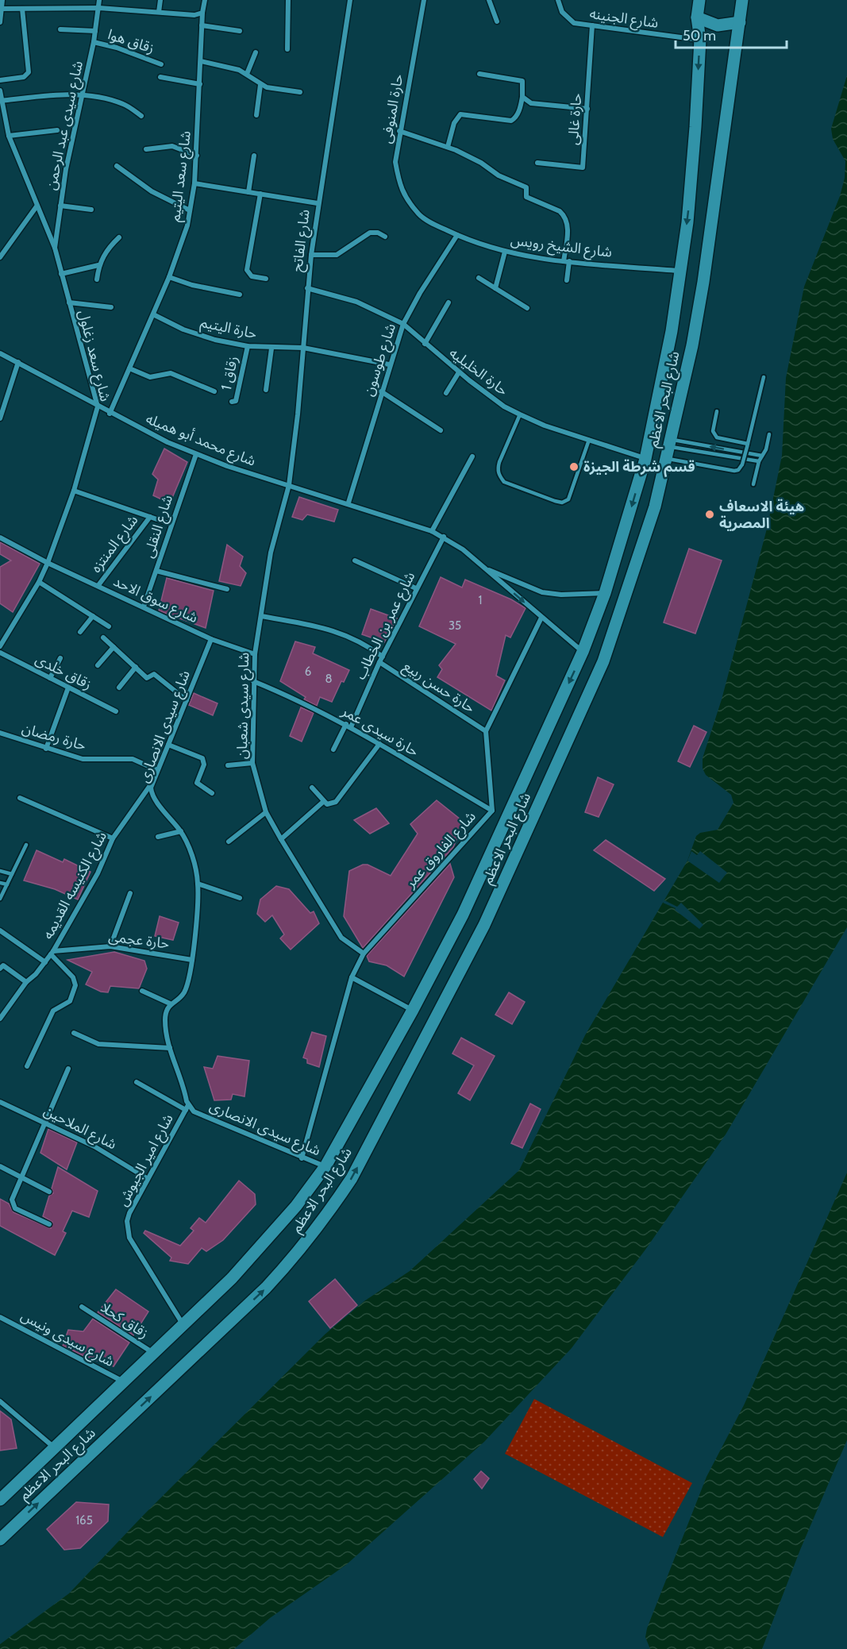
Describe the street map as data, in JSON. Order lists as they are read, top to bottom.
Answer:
{
  "streets": {
    "main road": ["شارع البحر الاعظم"],
    "street": [
      "شارع الجنينه",
      "زقاق هوا",
      "حارة المنوفى",
      "حارة غالى",
      "شارع سيدى عبد الرحمن",
      "شارع سعد اليتيم",
      "شارع الفاتح",
      "شارع الشيخ رويس",
      "حارة اليتيم",
      "شارع سعد زغلول",
      "شارع طوسون",
      "حارة الخليليه",
      "زقاق 1",
      "شارع محمد أبو هميله",
      "شارع النقلى",
      "شارع المنتزه",
      "شارع سوق الاحد",
      "شارع عمر بن الخطاب",
      "زقاق خلدى",
      "حارة حسن ربيع",
      "شارع سيدى شعبان",
      "شارع سيدى الانصارى",
      "حارة سيدى عمر",
      "حارة رمضان",
      "شارع الفاروق عمر",
      "شارع الكنيسه القديمه",
      "حارة عجمى",
      "شارع الملاحين",
      "شارع امير الجيوش",
      "زقاق كحلا",
      "شارع سيدى ونيس"
    ]
  },
  "crossings": [
    ["شارع الجنينه", "حارة غالى"],
    ["شارع الجنينه", "شارع البحر الاعظم"],
    ["زقاق هوا", "شارع سيدى عبد الرحمن"],
    ["حارة المنوفى", "شارع الشيخ رويس"],
    ["شارع سيدى عبد الرحمن", "شارع سعد زغلول"],
    ["شارع سعد اليتيم", "حارة اليتيم"],
    ["شارع سعد اليتيم", "شارع محمد أبو هميله"],
    ["شارع الفاتح", "حارة اليتيم"],
    ["شارع الفاتح", "حارة الخليليه"],
    ["شارع الفاتح", "شارع محمد أبو هميله"],
    ["شارع الفاتح", "شارع سيدى شعبان"],
    ["شارع الشيخ رويس", "شارع طوسون"],
    ["شارع الشيخ رويس", "شارع البحر الاعظم"],
    ["حارة اليتيم", "شارع طوسون"],
    ["حارة اليتيم", "زقاق 1"],
    ["شارع سعد زغلول", "شارع محمد أبو هميله"],
    ["شارع سعد زغلول", "شارع سوق الاحد"],
    ["شارع طوسون", "حارة الخليليه"],
    ["شارع طوسون", "شارع محمد أبو هميله"],
    ["حارة الخليليه", "شارع البحر الاعظم"],
    ["شارع البحر الاعظم", "شارع محمد أبو هميله"],
    ["شارع البحر الاعظم", "شارع سيدى الانصارى"],
    ["شارع البحر الاعظم", "شارع امير الجيوش"],
    ["شارع البحر الاعظم", "زقاق كحلا"],
    ["شارع البحر الاعظم", "شارع سيدى ونيس"],
    ["شارع محمد أبو هميله", "شارع النقلى"],
    ["شارع محمد أبو هميله", "شارع عمر بن الخطاب"],
    ["شارع محمد أبو هميله", "شارع سيدى شعبان"],
    ["شارع النقلى", "شارع سوق الاحد"],
    ["شارع المنتزه", "شارع سوق الاحد"],
    ["شارع سوق الاحد", "شارع سيدى شعبان"],
    ["شارع سوق الاحد", "شارع سيدى الانصارى"],
    ["شارع عمر بن الخطاب", "حارة حسن ربيع"],
    ["شارع عمر بن الخطاب", "حارة سيدى عمر"],
    ["حارة حسن ربيع", "شارع الفاروق عمر"],
    ["شارع سيدى شعبان", "حارة سيدى عمر"],
    ["شارع سيدى شعبان", "شارع الفاروق عمر"],
    ["شارع سيدى الانصارى", "حارة رمضان"],
    ["شارع سيدى الانصارى", "شارع الكنيسه القديمه"],
    ["شارع سيدى الانصارى", "حارة عجمى"],
    ["شارع سيدى الانصارى", "شارع امير الجيوش"],
    ["حارة سيدى عمر", "شارع الفاروق عمر"],
    ["شارع الكنيسه القديمه", "حارة عجمى"],
    ["شارع الملاحين", "شارع امير الجيوش"]
  ],
  "places": ["قسم شرطة الجيزة", "هيئة الاسعاف المصرية"],
  "house_numbers": [
    "1",
    "35",
    "6",
    "8",
    "165"
  ],
  "scale_bar": "50 m"
}
